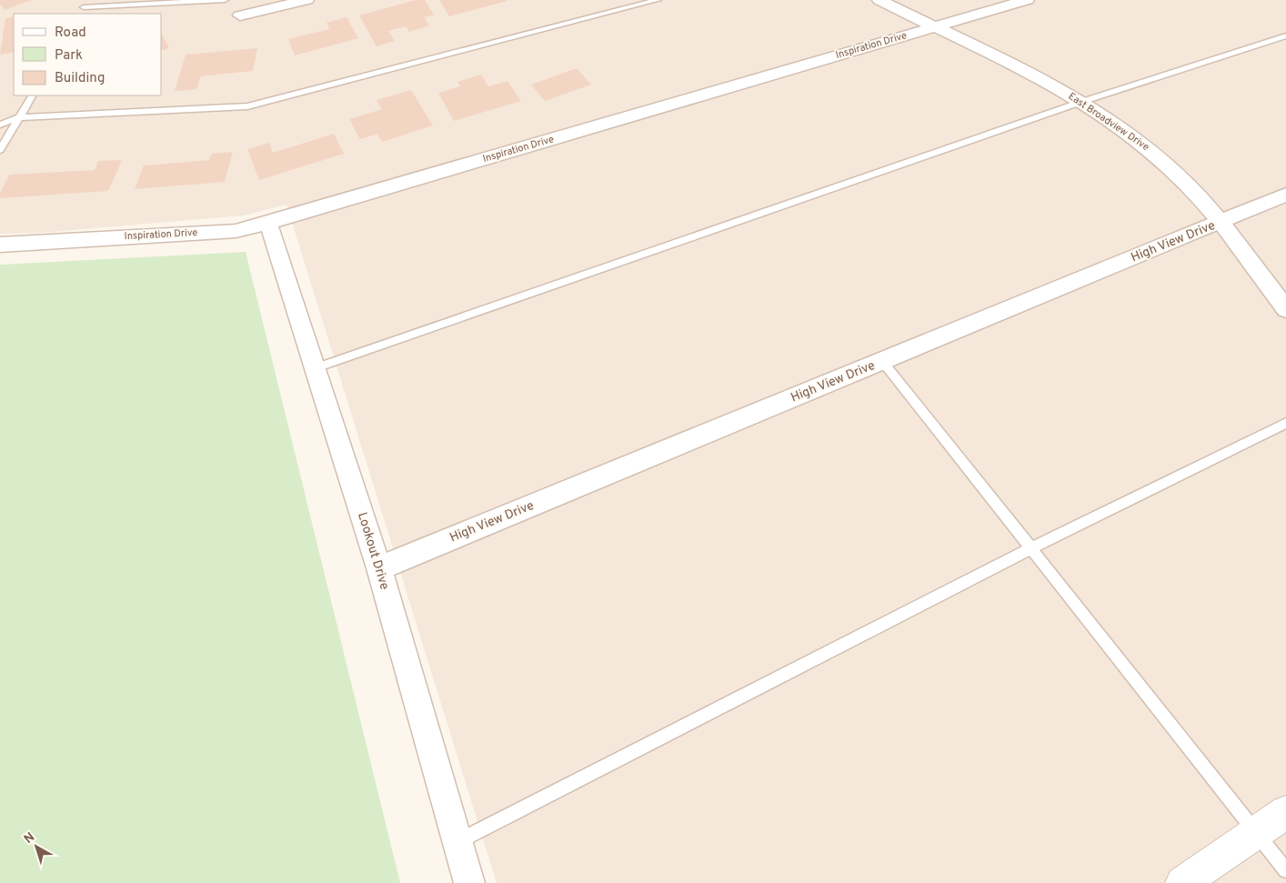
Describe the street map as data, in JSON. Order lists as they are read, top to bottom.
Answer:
{
  "streets": {
    "street": [
      "Inspiration Drive",
      "East Broadview Drive",
      "High View Drive",
      "Lookout Drive"
    ]
  },
  "crossings": [
    ["Inspiration Drive", "East Broadview Drive"],
    ["Inspiration Drive", "Lookout Drive"],
    ["East Broadview Drive", "High View Drive"],
    ["High View Drive", "Lookout Drive"]
  ],
  "legend": ["Road", "Park", "Building"],
  "north": "top left"
}
